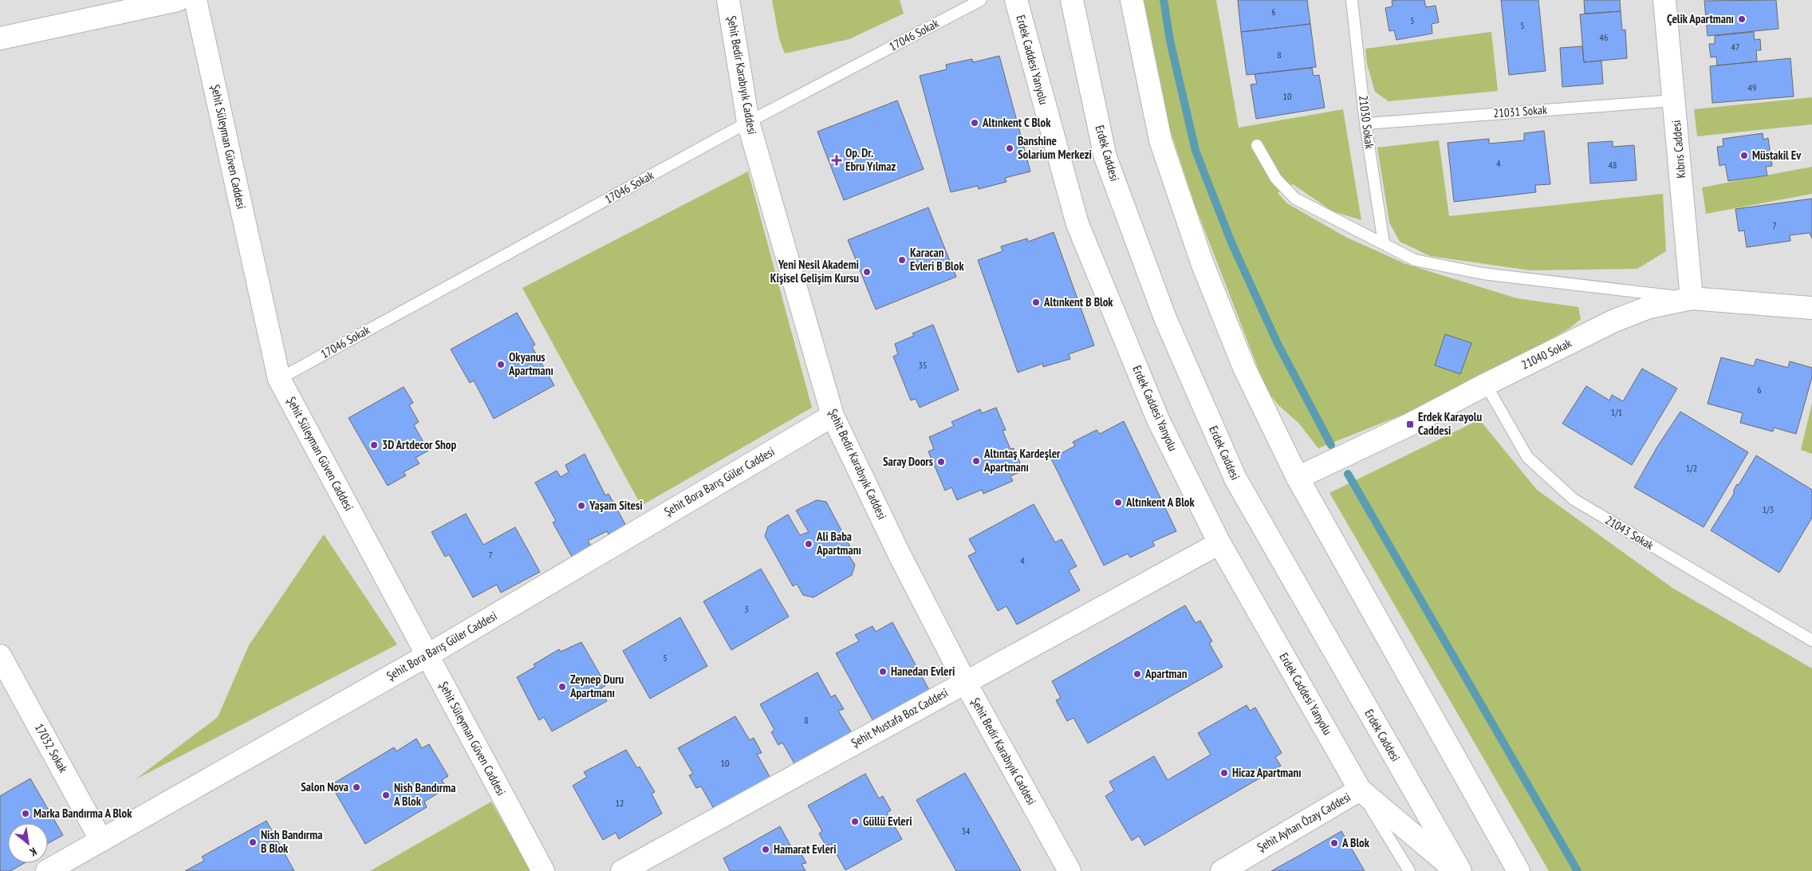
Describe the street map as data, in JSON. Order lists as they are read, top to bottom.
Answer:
{
  "streets": {
    "main road": [
      "Erdek Caddesi Yanyolu",
      "Şehit Bedir Karabıyık Caddesi",
      "Şehit Süleyman Güven Caddesi",
      "Kıbrıs Caddesi",
      "Erdek Caddesi",
      "21040 Sokak",
      "Şehit Bora Barış Güler Caddesi",
      "Şehit Mustafa Boz Caddesi",
      "17032 Sokak",
      "Şehit Ayhan Özay Caddesi"
    ],
    "lane": [
      "17046 Sokak",
      "21031 Sokak",
      "21030 Sokak",
      "21043 Sokak"
    ]
  },
  "crossings": [
    ["17046 Sokak", "Şehit Bedir Karabıyık Caddesi"],
    ["17046 Sokak", "Şehit Süleyman Güven Caddesi"],
    ["Erdek Caddesi Yanyolu", "Şehit Mustafa Boz Caddesi"],
    ["Erdek Caddesi Yanyolu", "Şehit Ayhan Özay Caddesi"],
    ["Şehit Bedir Karabıyık Caddesi", "Şehit Bora Barış Güler Caddesi"],
    ["Şehit Bedir Karabıyık Caddesi", "Şehit Mustafa Boz Caddesi"],
    ["21031 Sokak", "21030 Sokak"],
    ["21031 Sokak", "Kıbrıs Caddesi"],
    ["Şehit Süleyman Güven Caddesi", "Şehit Bora Barış Güler Caddesi"],
    ["Kıbrıs Caddesi", "21040 Sokak"],
    ["21040 Sokak", "21043 Sokak"],
    ["Şehit Bora Barış Güler Caddesi", "17032 Sokak"]
  ],
  "places": {
    "other": [
      "Çelik Apartmanı",
      "Altınkent C Blok",
      "Banshine Solarium Merkezi",
      "Müstakil Ev",
      "Karacan Evleri B Blok",
      "Yeni Nesil Akademi Kişisel Gelişim Kursu",
      "Altınkent B Blok",
      "Okyanus Apartmanı",
      "3D Artdecor Shop",
      "Altıntaş Kardeşler Apartmanı",
      "Saray Doors",
      "Altınkent A Blok",
      "Yaşam Sitesi",
      "Ali Baba Apartmanı",
      "Hanedan Evleri",
      "Apartman",
      "Zeynep Duru Apartmanı",
      "Hicaz Apartmanı",
      "Salon Nova",
      "Nish Bandırma A Blok",
      "Marka Bandırma A Blok",
      "Güllü Evleri",
      "Nish Bandırma B Blok",
      "A Blok",
      "Hamarat Evleri"
    ],
    "health": ["Op. Dr. Ebru Yılmaz"],
    "transit": ["Erdek Karayolu Caddesi"]
  },
  "house_numbers": [
    "6",
    "5",
    "5",
    "46",
    "47",
    "8",
    "49",
    "10",
    "4",
    "48",
    "7",
    "35",
    "6",
    "1/1",
    "1/2",
    "1/3",
    "7",
    "4",
    "3",
    "5",
    "8",
    "10",
    "12",
    "34"
  ],
  "north": "bottom right"
}
